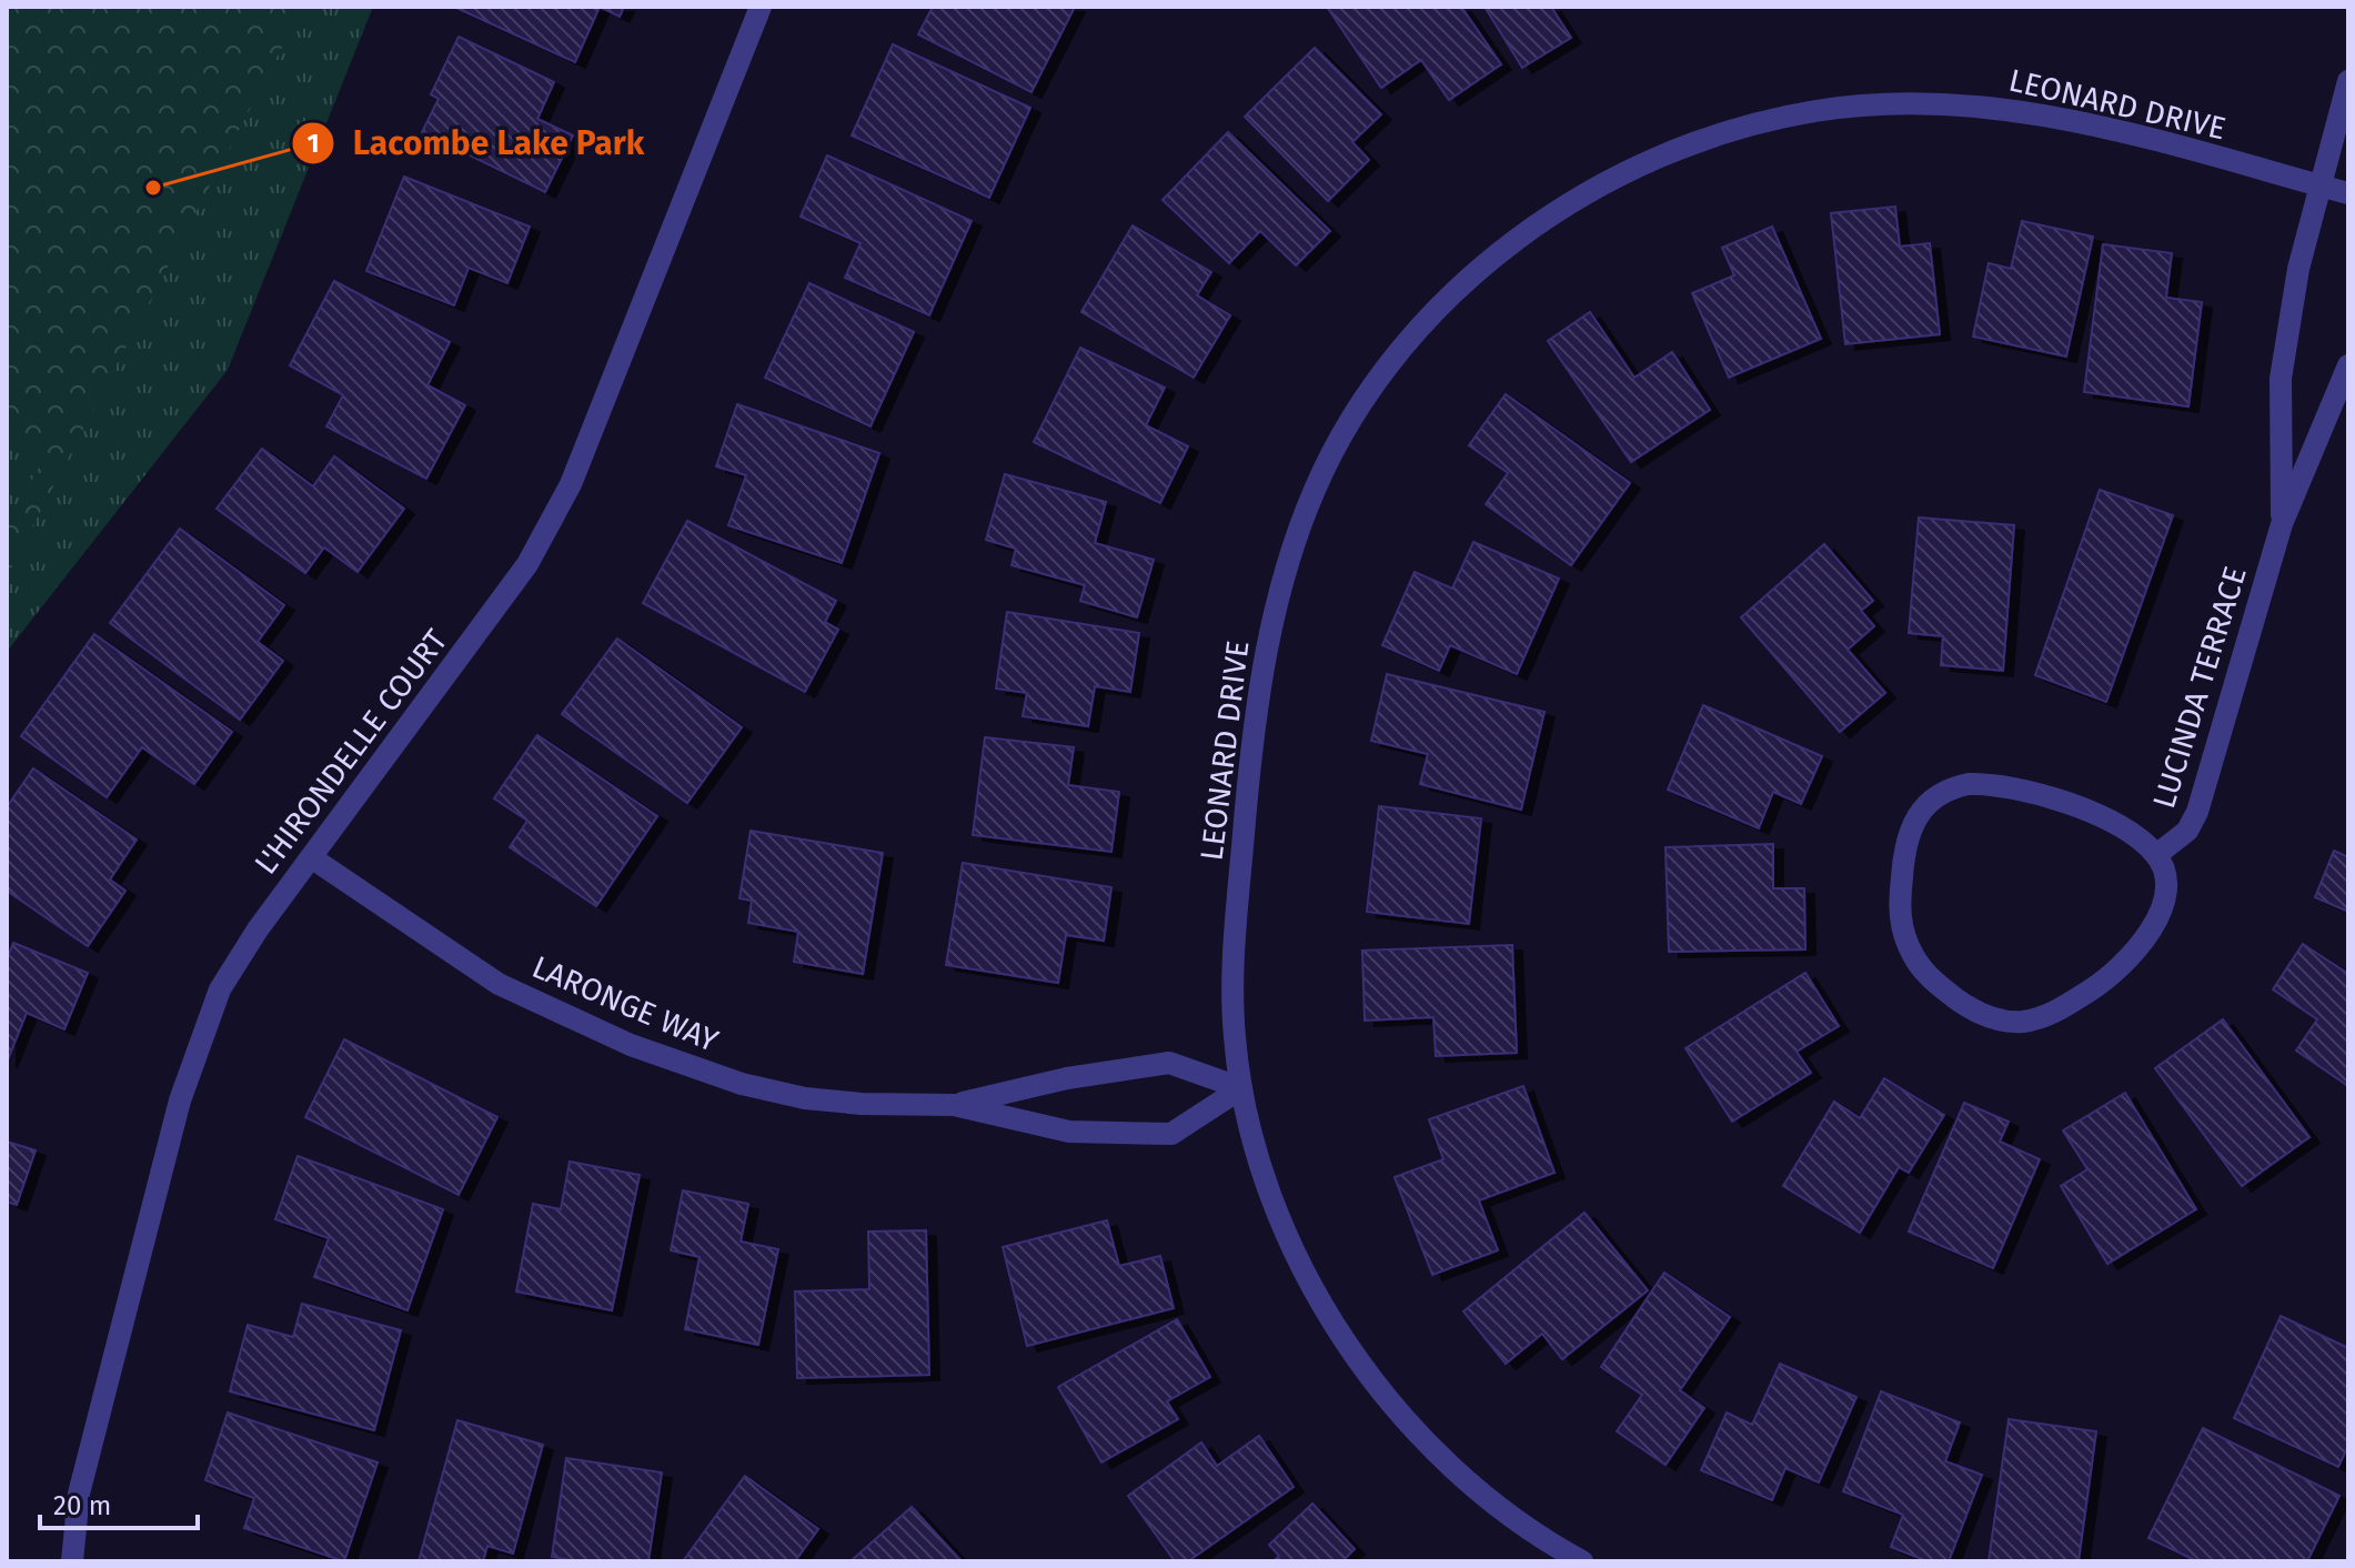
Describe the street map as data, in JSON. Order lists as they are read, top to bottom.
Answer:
{
  "streets": {
    "street": [
      "LEONARD DRIVE",
      "LUCINDA TERRACE",
      "L'HIRONDELLE COURT",
      "LARONGE WAY"
    ]
  },
  "crossings": [
    ["LEONARD DRIVE", "LUCINDA TERRACE"],
    ["LEONARD DRIVE", "LARONGE WAY"],
    ["L'HIRONDELLE COURT", "LARONGE WAY"]
  ],
  "places": ["Lacombe Lake Park"],
  "scale_bar": "20 m"
}
